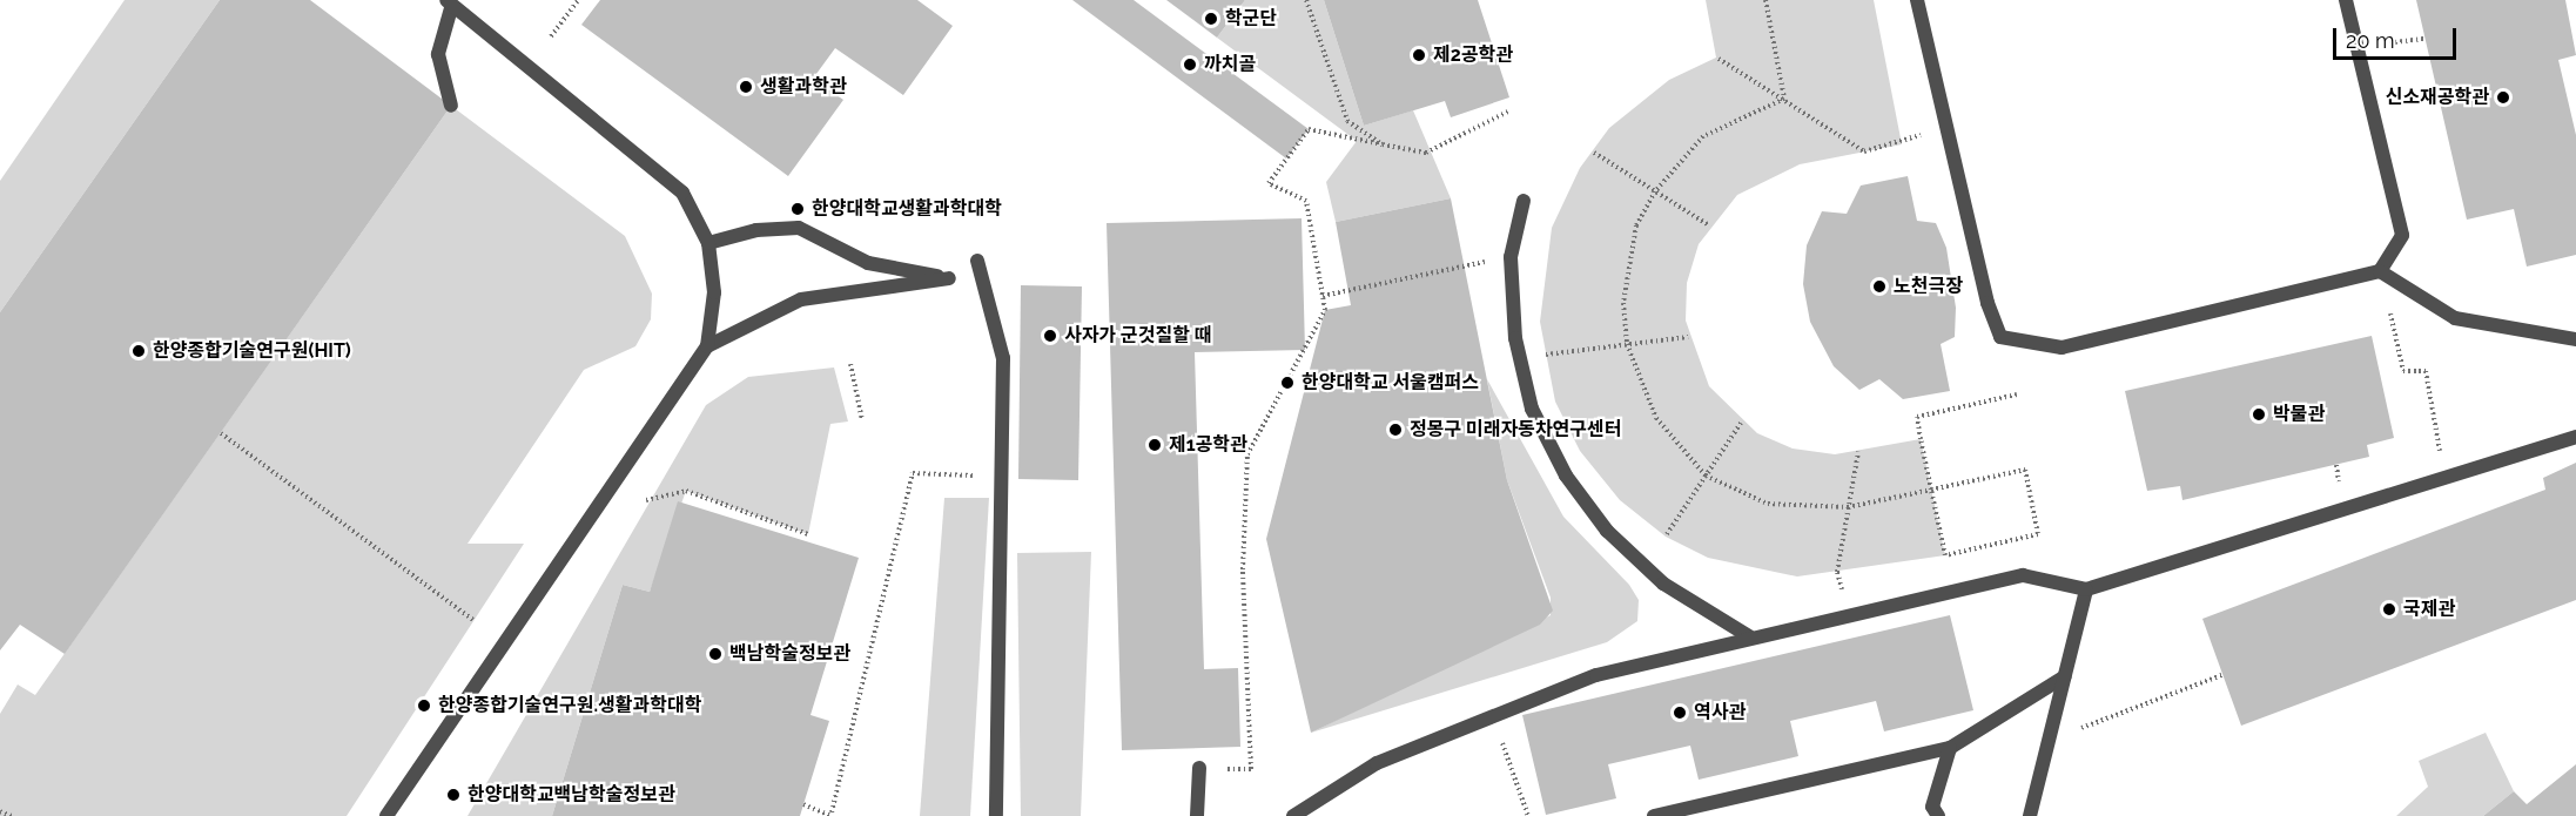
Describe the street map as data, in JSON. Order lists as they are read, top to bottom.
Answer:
{
  "places": [
    "학군단",
    "제2공학관",
    "까치골",
    "생활과학관",
    "신소재공학관",
    "한양대학교생활과학대학",
    "노천극장",
    "사자가 군것질할 때",
    "한양종합기술연구원(HIT)",
    "한양대학교 서울캠퍼스",
    "박물관",
    "정몽구 미래자동차연구센터",
    "제1공학관",
    "국제관",
    "백남학술정보관",
    "한양종합기술연구원.생활과학대학",
    "역사관",
    "한양대학교백남학술정보관"
  ],
  "scale_bar": "20 m"
}
